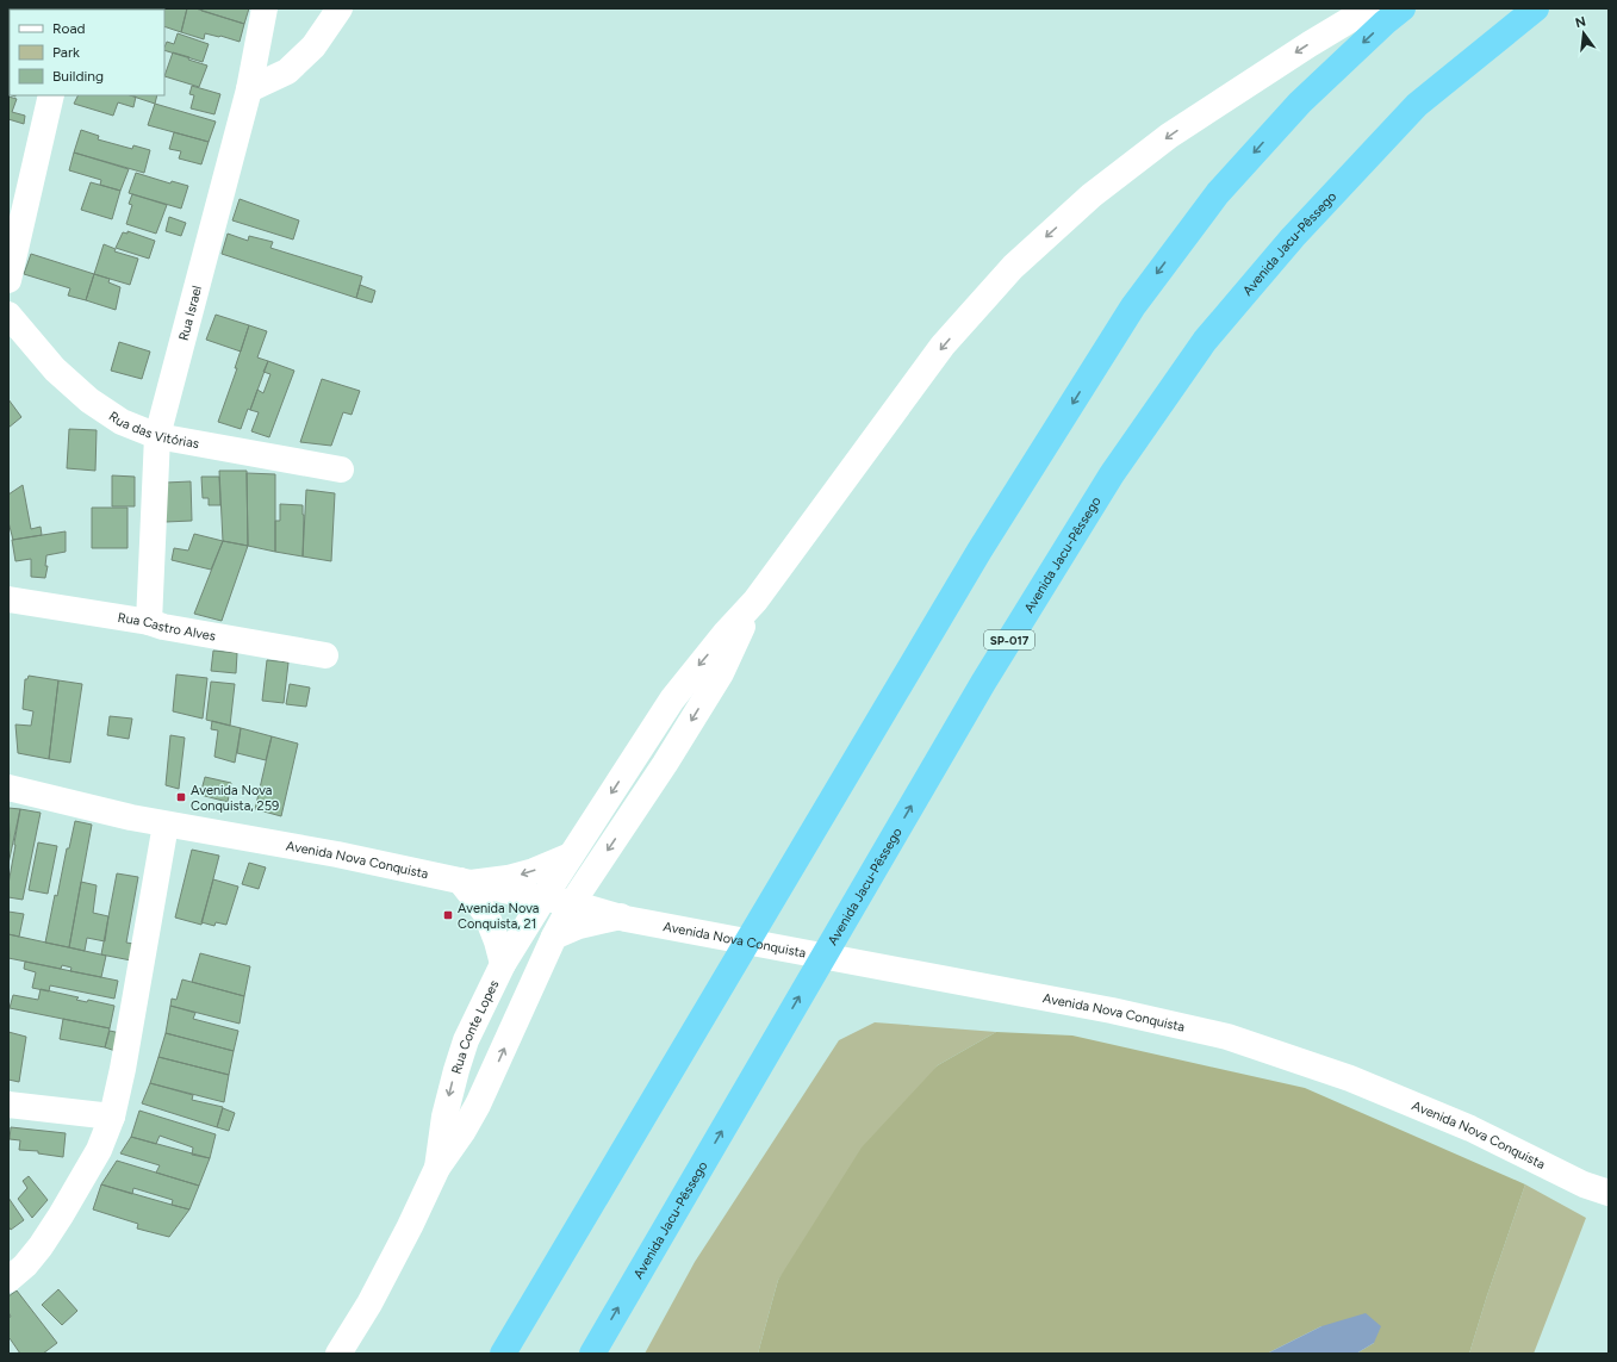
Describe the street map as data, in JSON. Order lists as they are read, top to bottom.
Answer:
{
  "streets": {
    "highway": ["Avenida Jacu-Pêssego", "SP-017"],
    "street": [
      "Rua Israel",
      "Rua das Vitórias",
      "Rua Castro Alves",
      "Avenida Nova Conquista",
      "Rua Conte Lopes"
    ]
  },
  "crossings": [
    ["Rua Israel", "Rua das Vitórias"],
    ["Rua Israel", "Rua Castro Alves"],
    ["Avenida Nova Conquista", "Rua Conte Lopes"]
  ],
  "places": {
    "transit": ["Avenida Nova Conquista, 259", "Avenida Nova Conquista, 21"]
  },
  "legend": ["Road", "Park", "Building"],
  "north": "top"
}
